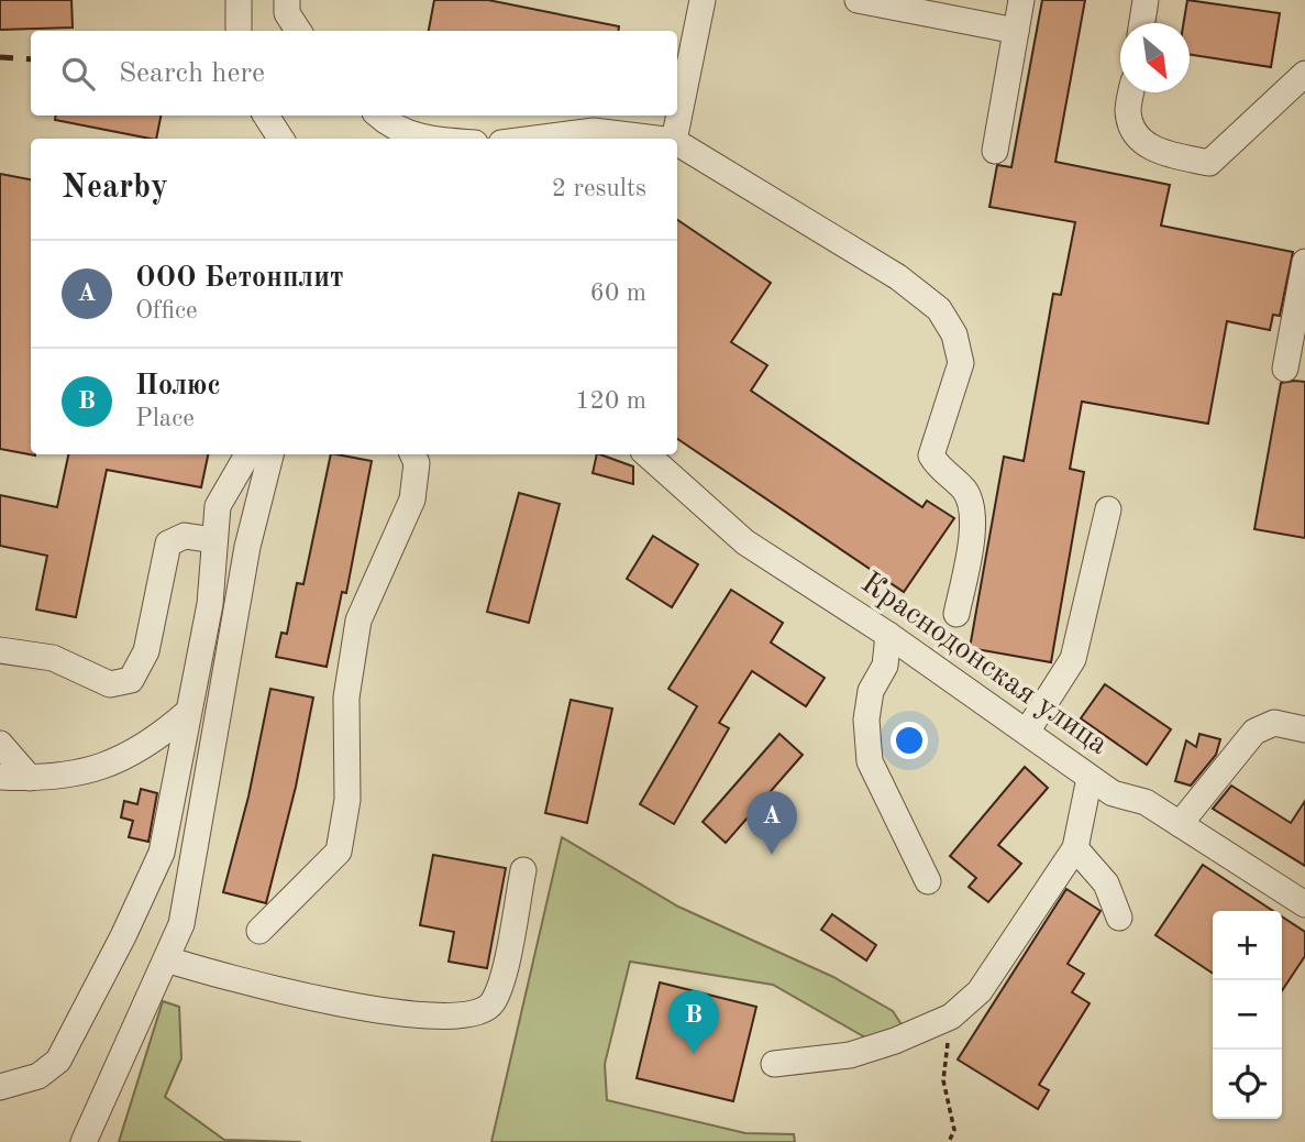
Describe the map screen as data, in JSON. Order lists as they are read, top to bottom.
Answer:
{
  "streets": {
    "street": ["Краснодонская улица"]
  },
  "north": "bottom right",
  "page": {
    "search": "Search here",
    "heading": ["Nearby", "2 results"],
    "list": [
      {
        "mark": "A",
        "name": "ООО Бетонплит",
        "note": "Office",
        "value": "60 m"
      },
      {
        "mark": "B",
        "name": "Полюс",
        "note": "Place",
        "value": "120 m"
      }
    ],
    "pins": ["A", "B"],
    "map_buttons": ["+", "−"]
  }
}
